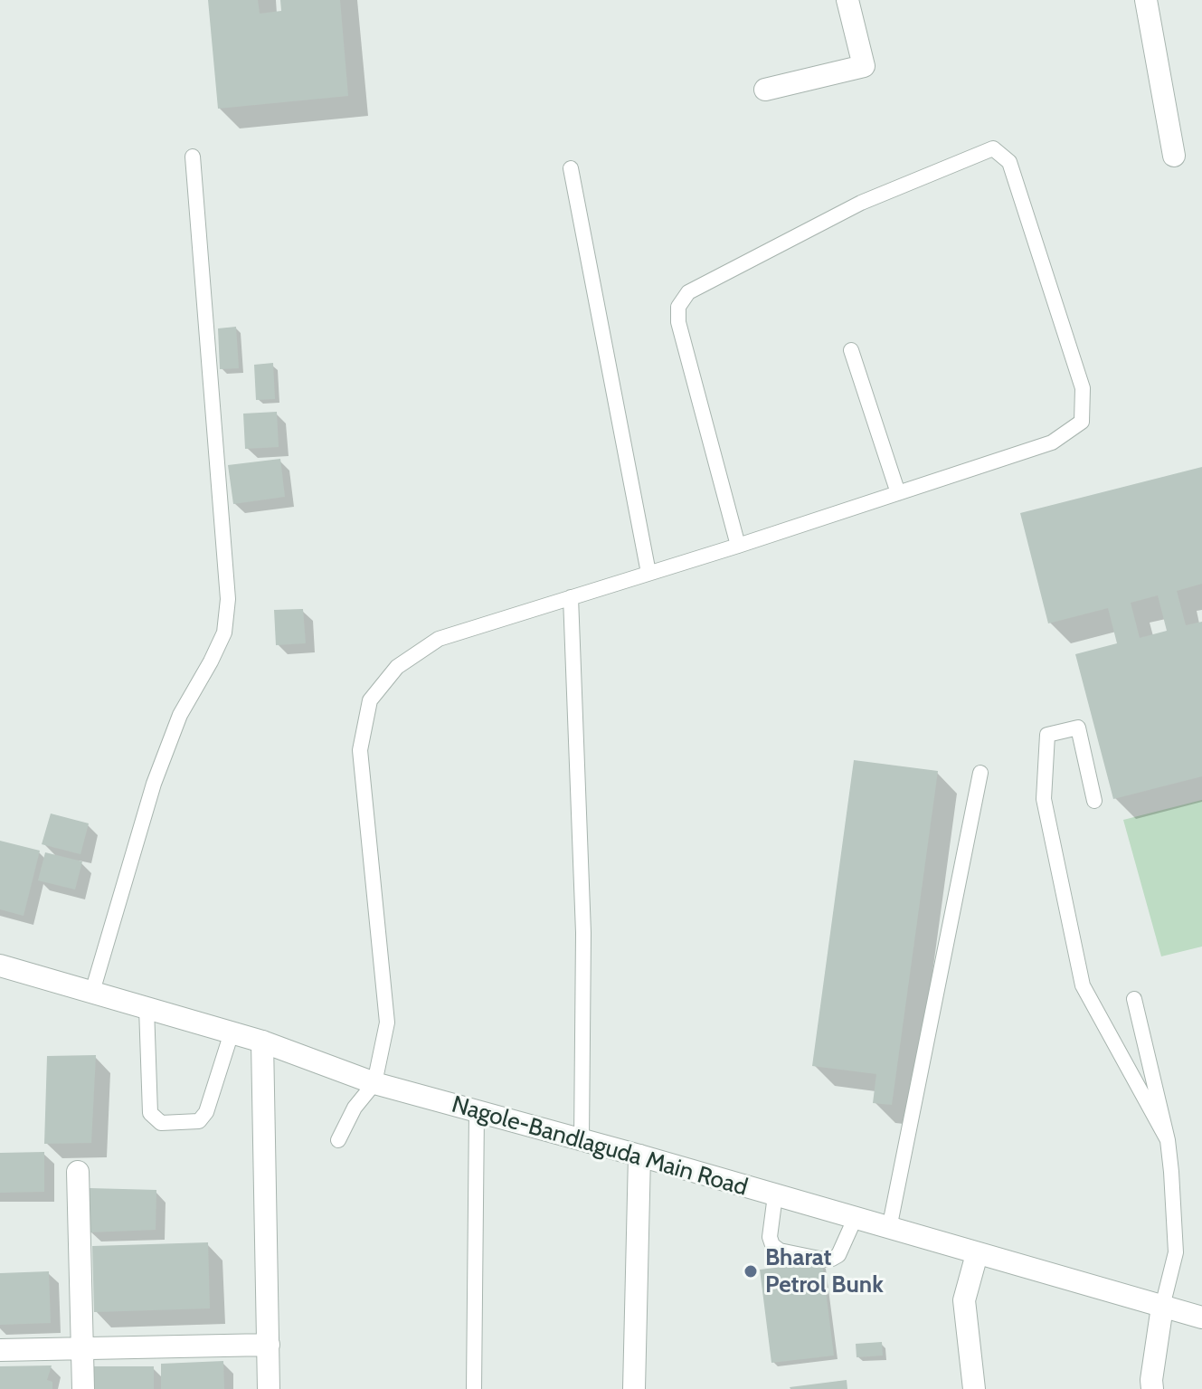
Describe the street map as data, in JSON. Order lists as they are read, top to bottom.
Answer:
{
  "streets": {
    "street": ["Nagole-Bandlaguda Main Road"]
  },
  "places": ["Bharat Petrol Bunk"]
}
